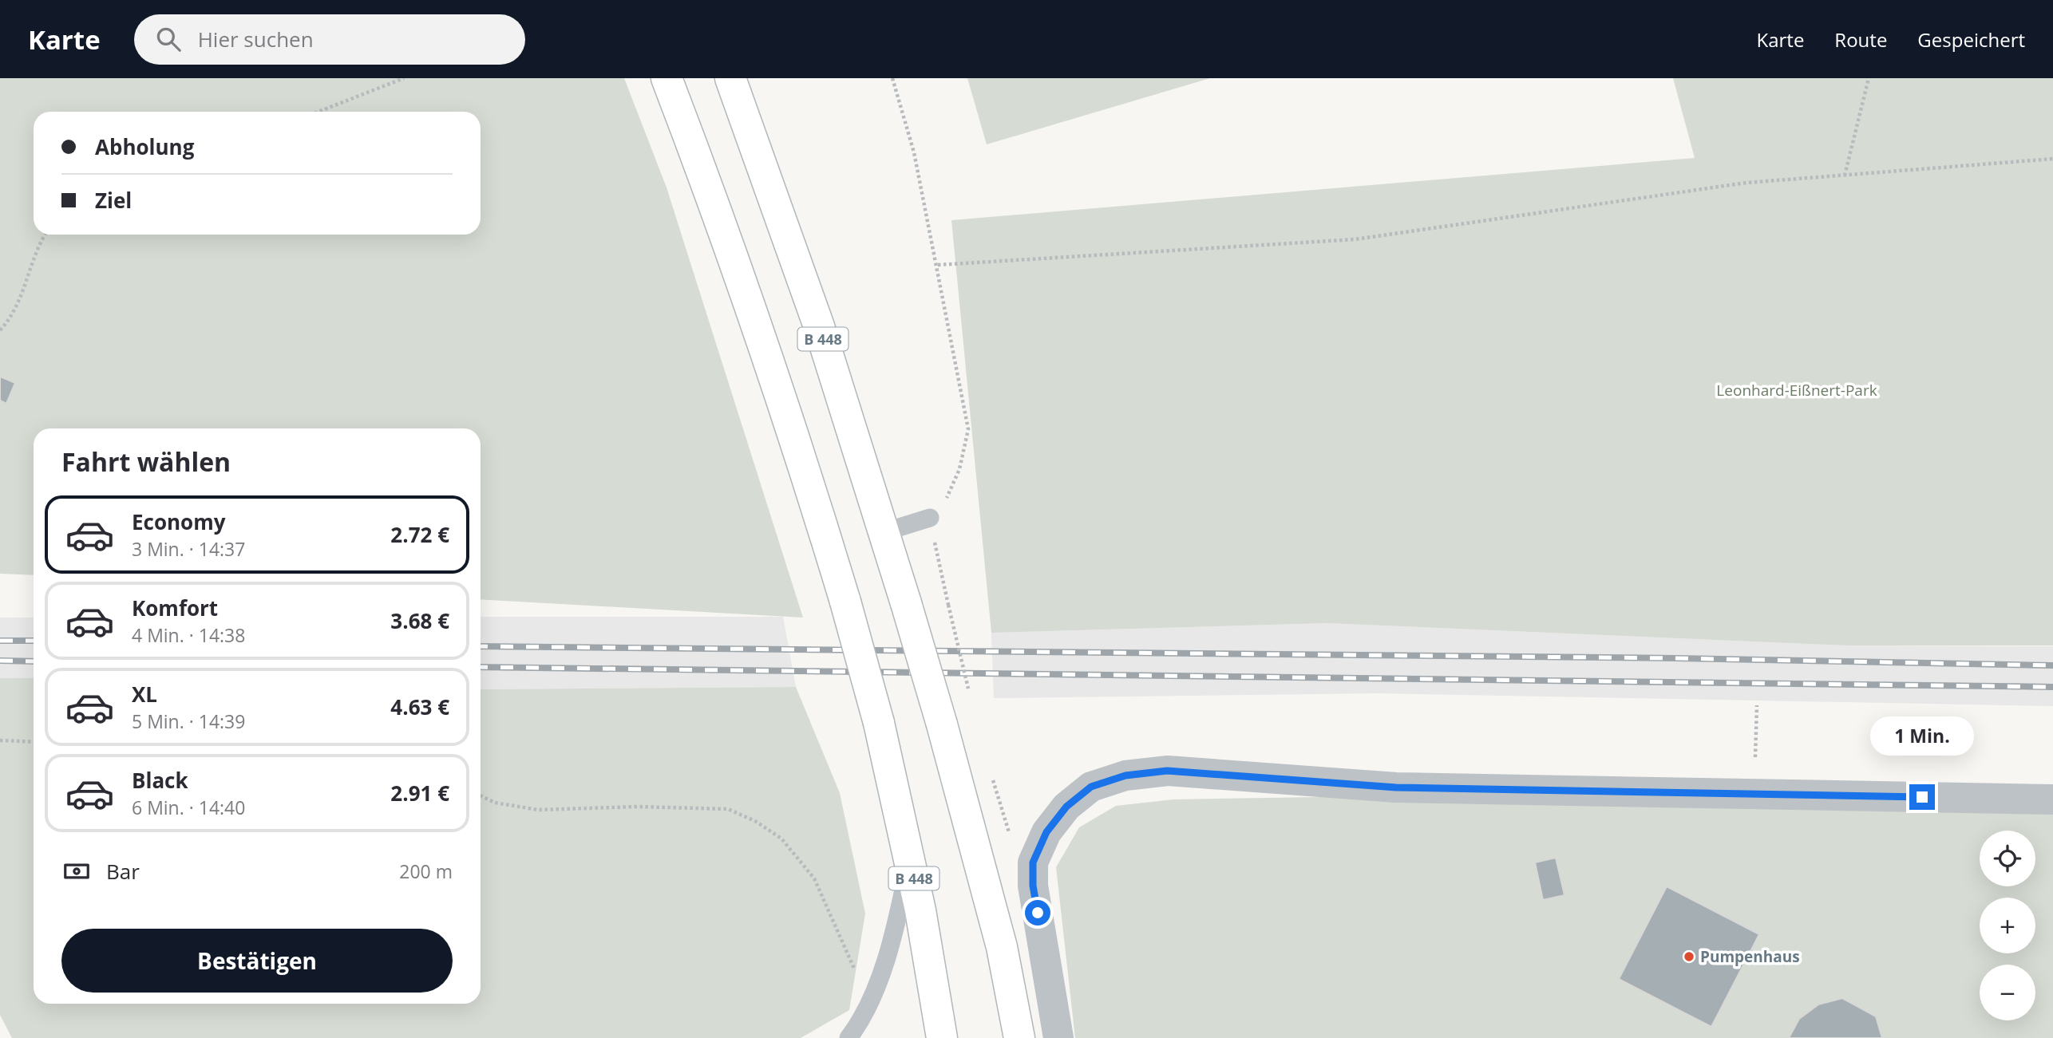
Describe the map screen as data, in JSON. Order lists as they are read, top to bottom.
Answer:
{
  "streets": {
    "main road": ["B 448"]
  },
  "parks": ["Leonhard-Eißnert-Park"],
  "places": ["Pumpenhaus"],
  "page": {
    "header": "Karte",
    "search": "Hier suchen",
    "nav": ["Karte", "Route", "Gespeichert"],
    "banner": ["Abholung", "Ziel"],
    "heading": "Fahrt wählen",
    "list": [
      {
        "name": "Economy",
        "note": "3 Min. · 14:37",
        "value": "2.72 €"
      },
      {
        "name": "Komfort",
        "note": "4 Min. · 14:38",
        "value": "3.68 €"
      },
      {
        "name": "XL",
        "note": "5 Min. · 14:39",
        "value": "4.63 €"
      },
      {
        "name": "Black",
        "note": "6 Min. · 14:40",
        "value": "2.91 €"
      }
    ],
    "bubble": "1 Min.",
    "map_buttons": ["+", "−"],
    "pay": ["Bar", "200 m"],
    "buttons": "Bestätigen"
  }
}
